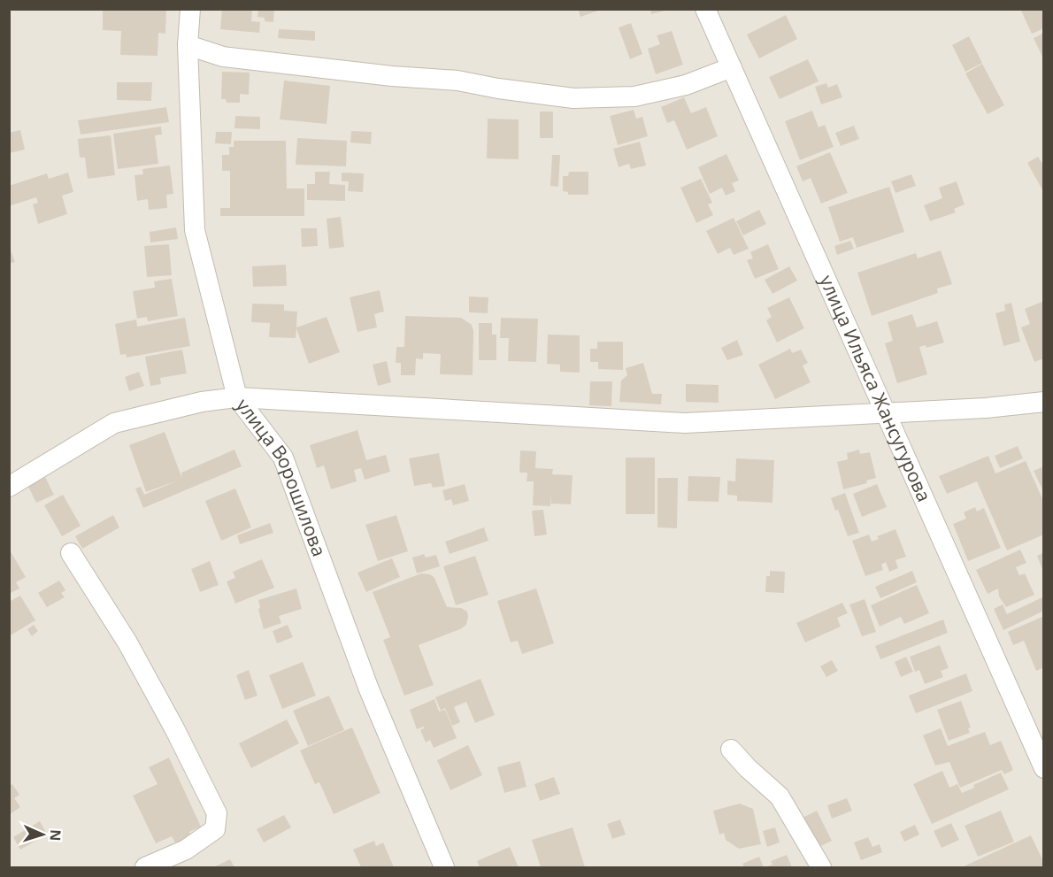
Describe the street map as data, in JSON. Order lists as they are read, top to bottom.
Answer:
{
  "streets": {
    "street": ["улица Ильяса Жансугурова", "улица Ворошилова"]
  },
  "north": "right"
}
